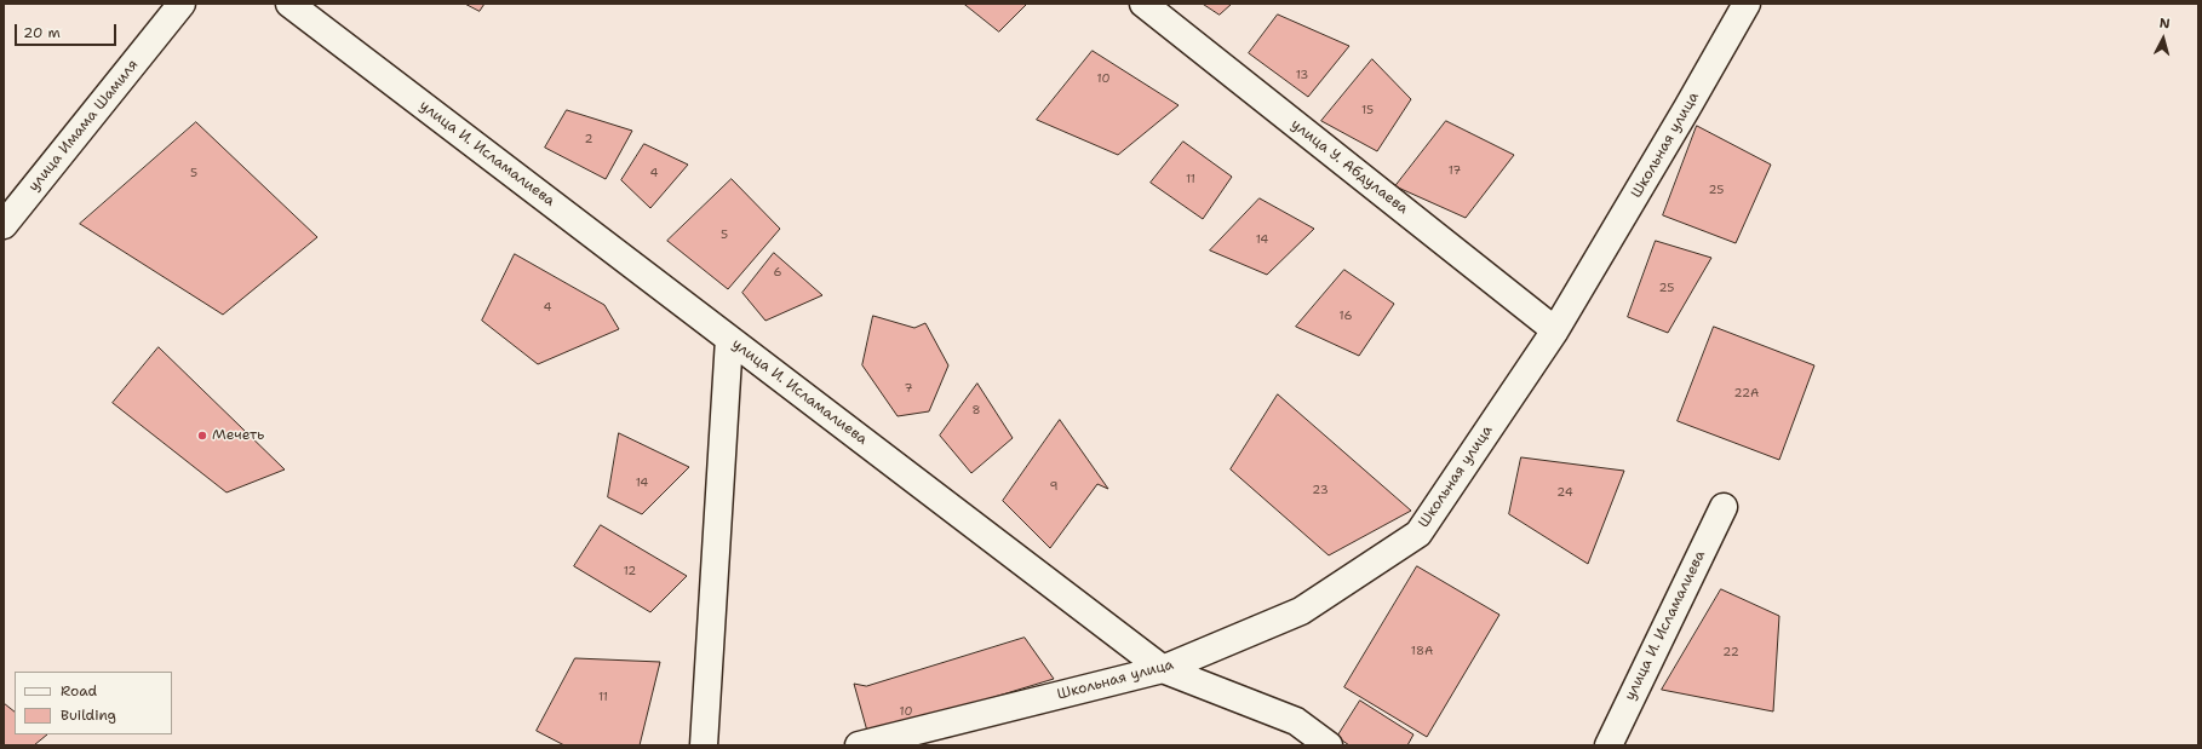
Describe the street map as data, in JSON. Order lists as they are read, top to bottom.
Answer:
{
  "streets": {
    "street": [
      "улица Имама Шамиля",
      "Школьная улица",
      "улица И. Исламалиева",
      "улица У. Абдулаева"
    ]
  },
  "crossings": [
    ["Школьная улица", "улица И. Исламалиева"],
    ["Школьная улица", "улица У. Абдулаева"]
  ],
  "places": ["Мечеть"],
  "house_numbers": [
    "13",
    "10",
    "15",
    "2",
    "17",
    "5",
    "4",
    "11",
    "25",
    "5",
    "14",
    "6",
    "25",
    "4",
    "16",
    "7",
    "22А",
    "8",
    "14",
    "9",
    "23",
    "24",
    "12",
    "18А",
    "22",
    "11",
    "10"
  ],
  "legend": ["Road", "Building"],
  "scale_bar": "20 m",
  "north": "top"
}
